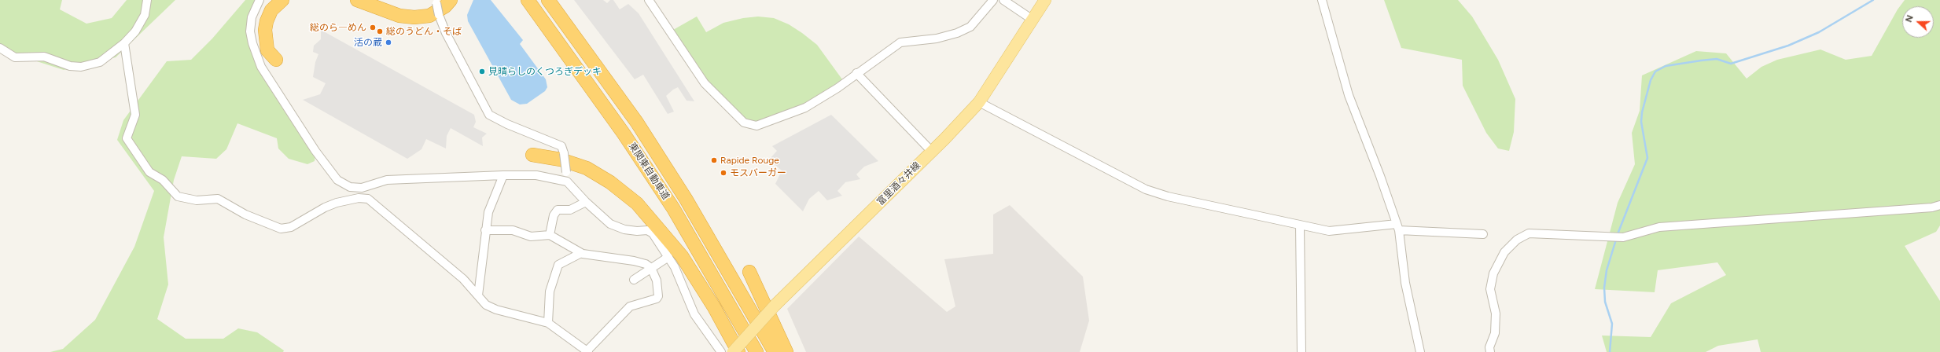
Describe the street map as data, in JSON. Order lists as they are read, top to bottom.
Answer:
{
  "streets": {
    "highway": ["東関東自動車道"],
    "main road": ["富里酒々井線"]
  },
  "places": [
    "総のら―めん",
    "総のうどん・そば",
    "活の蔵",
    "見晴らしのくつろぎデッキ",
    "Rapide Rouge",
    "モスバーガー"
  ],
  "north": "left"
}
